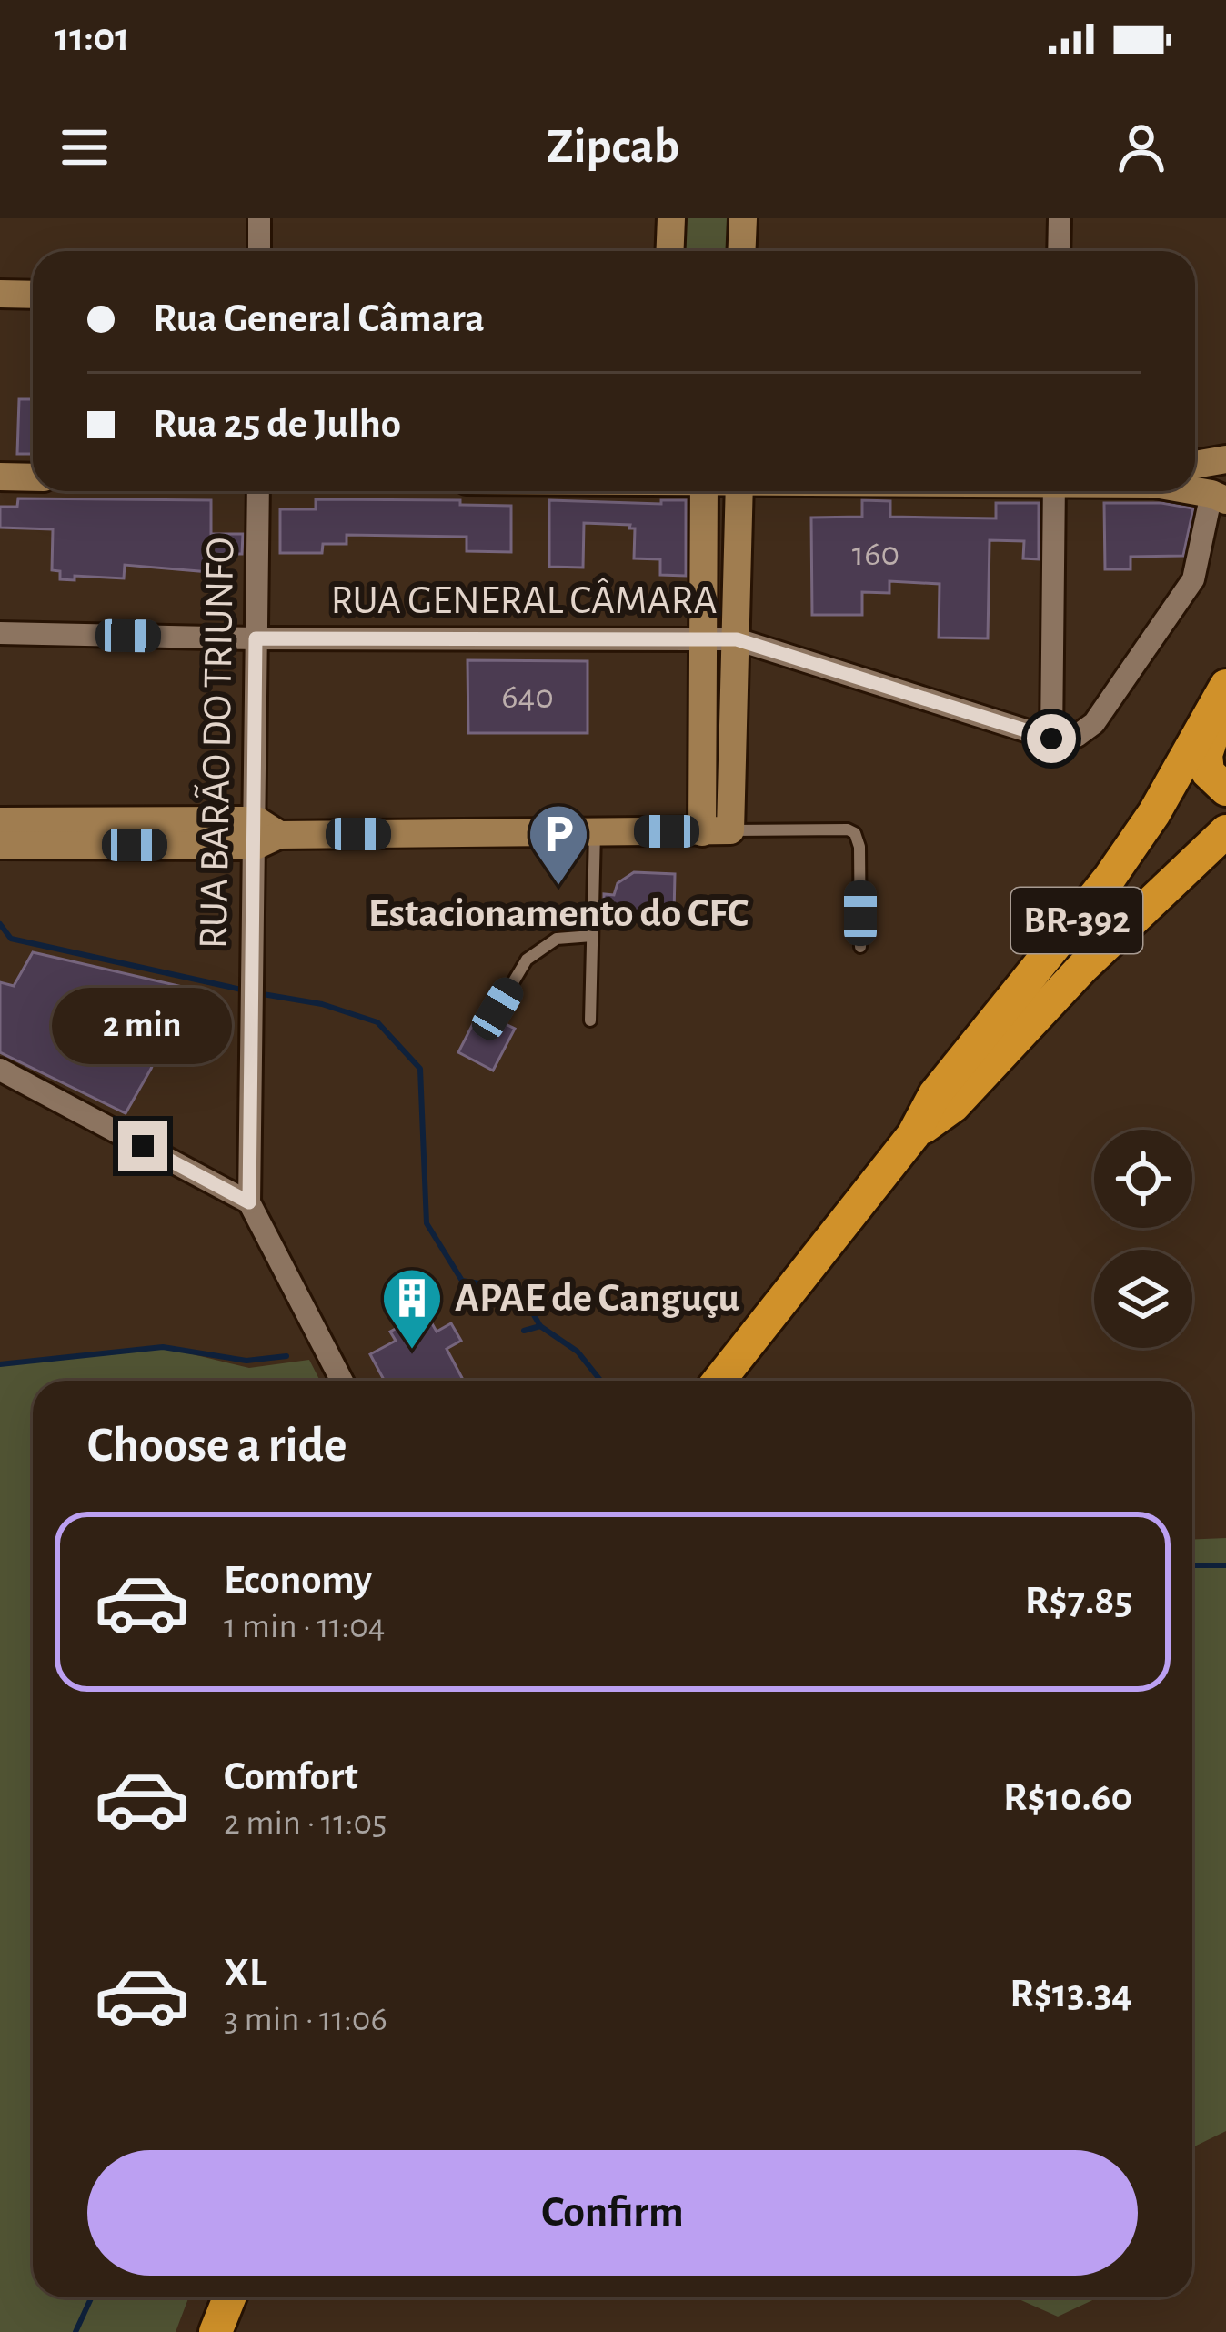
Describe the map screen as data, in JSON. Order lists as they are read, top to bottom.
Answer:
{
  "streets": {
    "highway": ["BR-392"],
    "street": ["RUA GENERAL CÂMARA", "RUA BARÃO DO TRIUNFO"]
  },
  "crossings": [
    ["RUA GENERAL CÂMARA", "RUA BARÃO DO TRIUNFO"]
  ],
  "places": {
    "parking": ["Estacionamento do CFC"],
    "building": ["APAE de Canguçu"]
  },
  "house_numbers": ["160", "640"],
  "page": {
    "status": "11:01",
    "header": "Zipcab",
    "banner": ["Rua General Câmara", "Rua 25 de Julho"],
    "bubble": "2 min",
    "heading": "Choose a ride",
    "list": [
      {
        "name": "Economy",
        "note": "1 min · 11:04",
        "value": "R$7.85"
      },
      {
        "name": "Comfort",
        "note": "2 min · 11:05",
        "value": "R$10.60"
      },
      {
        "name": "XL",
        "note": "3 min · 11:06",
        "value": "R$13.34"
      }
    ],
    "buttons": "Confirm"
  }
}
